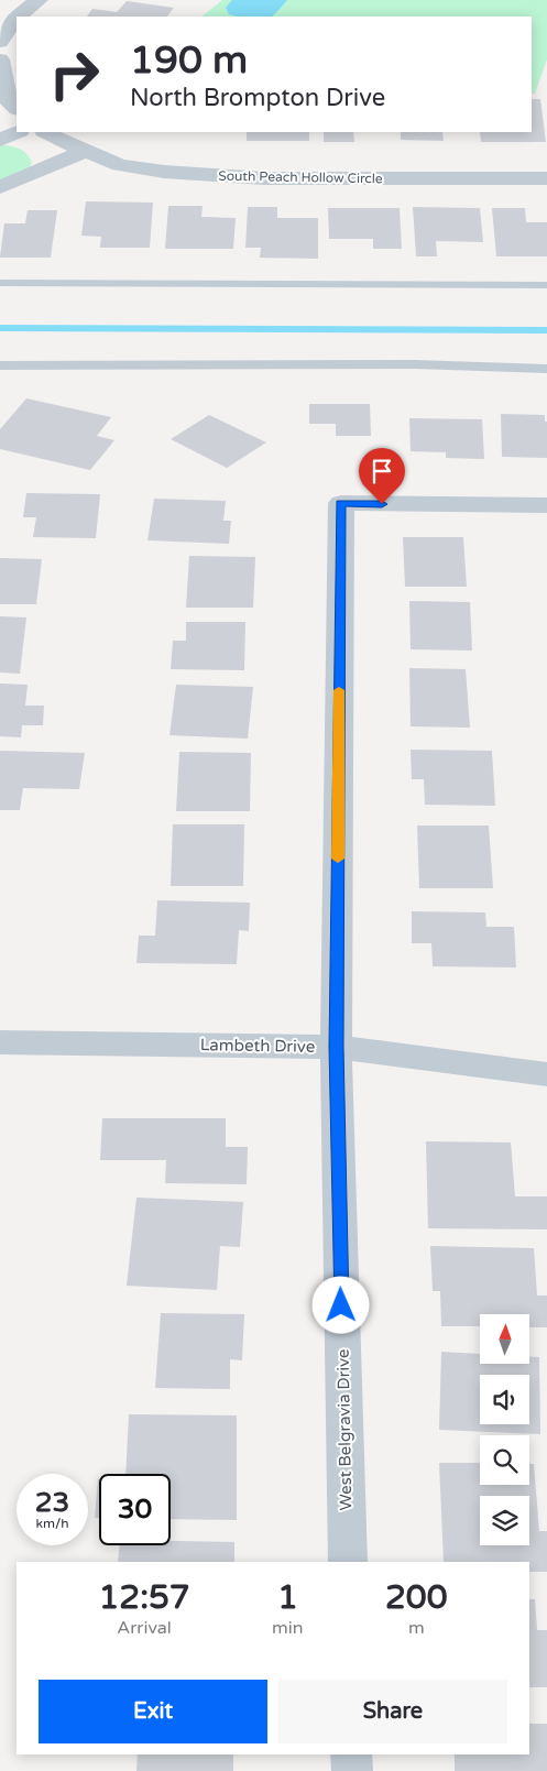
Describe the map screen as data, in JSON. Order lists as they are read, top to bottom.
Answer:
{
  "streets": {
    "street": ["South Peach Hollow Circle", "Lambeth Drive", "West Belgravia Drive"]
  },
  "crossings": [
    ["Lambeth Drive", "West Belgravia Drive"]
  ],
  "north": "top",
  "page": {
    "turn": ["190 m", "North Brompton Drive"],
    "speed": "23 km/h",
    "limit": "30",
    "eta": [
      "12:57",
      "Arrival",
      "1",
      "min",
      "200",
      "m"
    ],
    "buttons": ["Exit", "Share"]
  }
}
